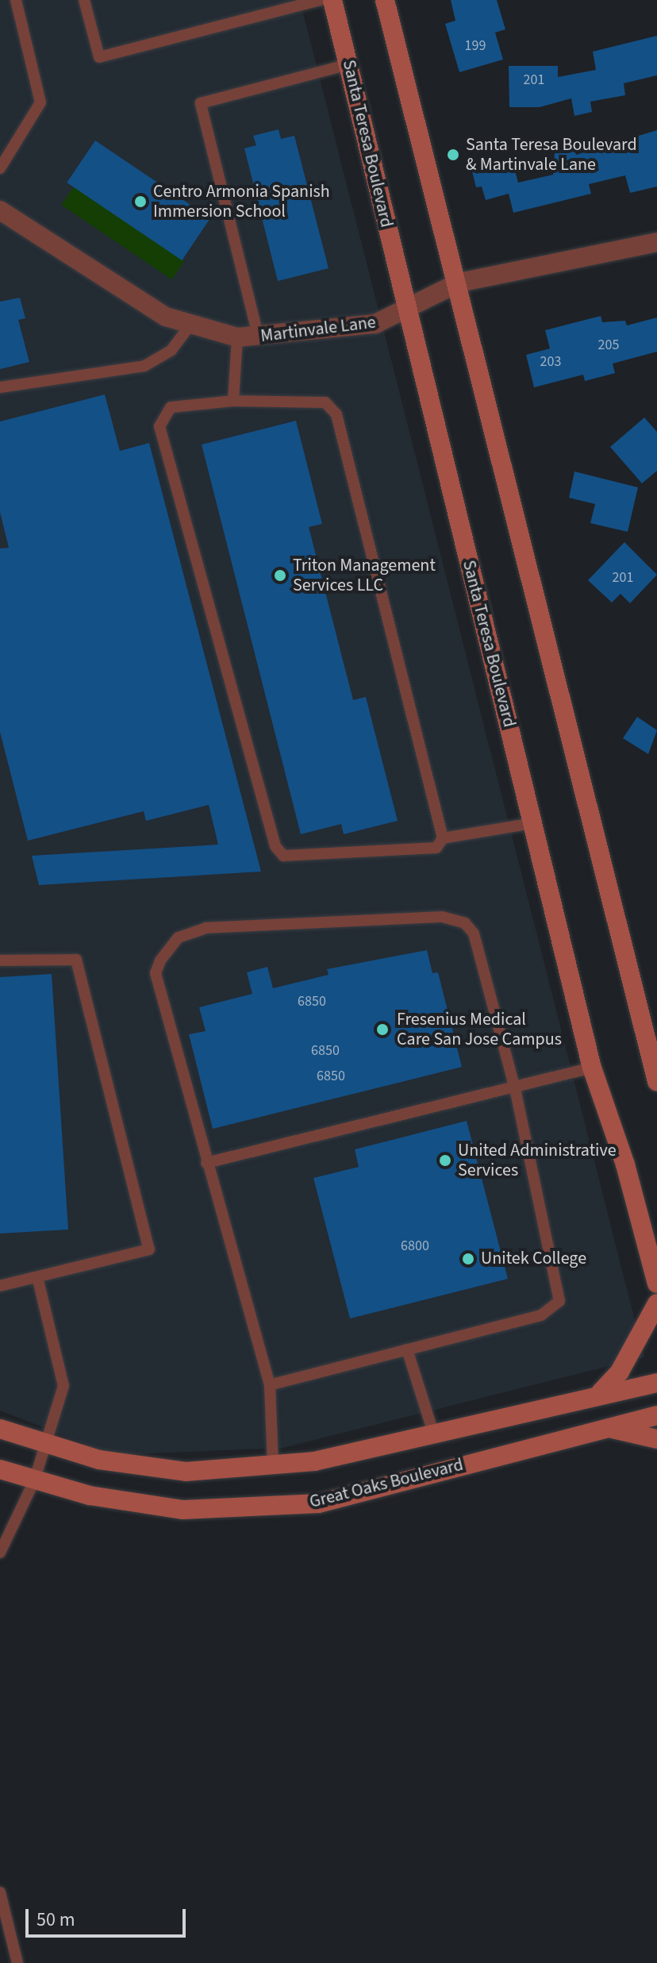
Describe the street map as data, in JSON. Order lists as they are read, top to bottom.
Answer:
{
  "streets": {
    "main road": ["Santa Teresa Boulevard", "Great Oaks Boulevard"],
    "street": ["Martinvale Lane"]
  },
  "crossings": [
    ["Santa Teresa Boulevard", "Martinvale Lane"]
  ],
  "places": [
    "Santa Teresa Boulevard & Martinvale Lane",
    "Centro Armonia Spanish Immersion School",
    "Triton Management Services LLC",
    "Fresenius Medical Care San Jose Campus",
    "United Administrative Services",
    "Unitek College"
  ],
  "house_numbers": [
    "199",
    "201",
    "205",
    "203",
    "201",
    "6850",
    "6850",
    "6850",
    "6800"
  ],
  "scale_bar": "50 m"
}
